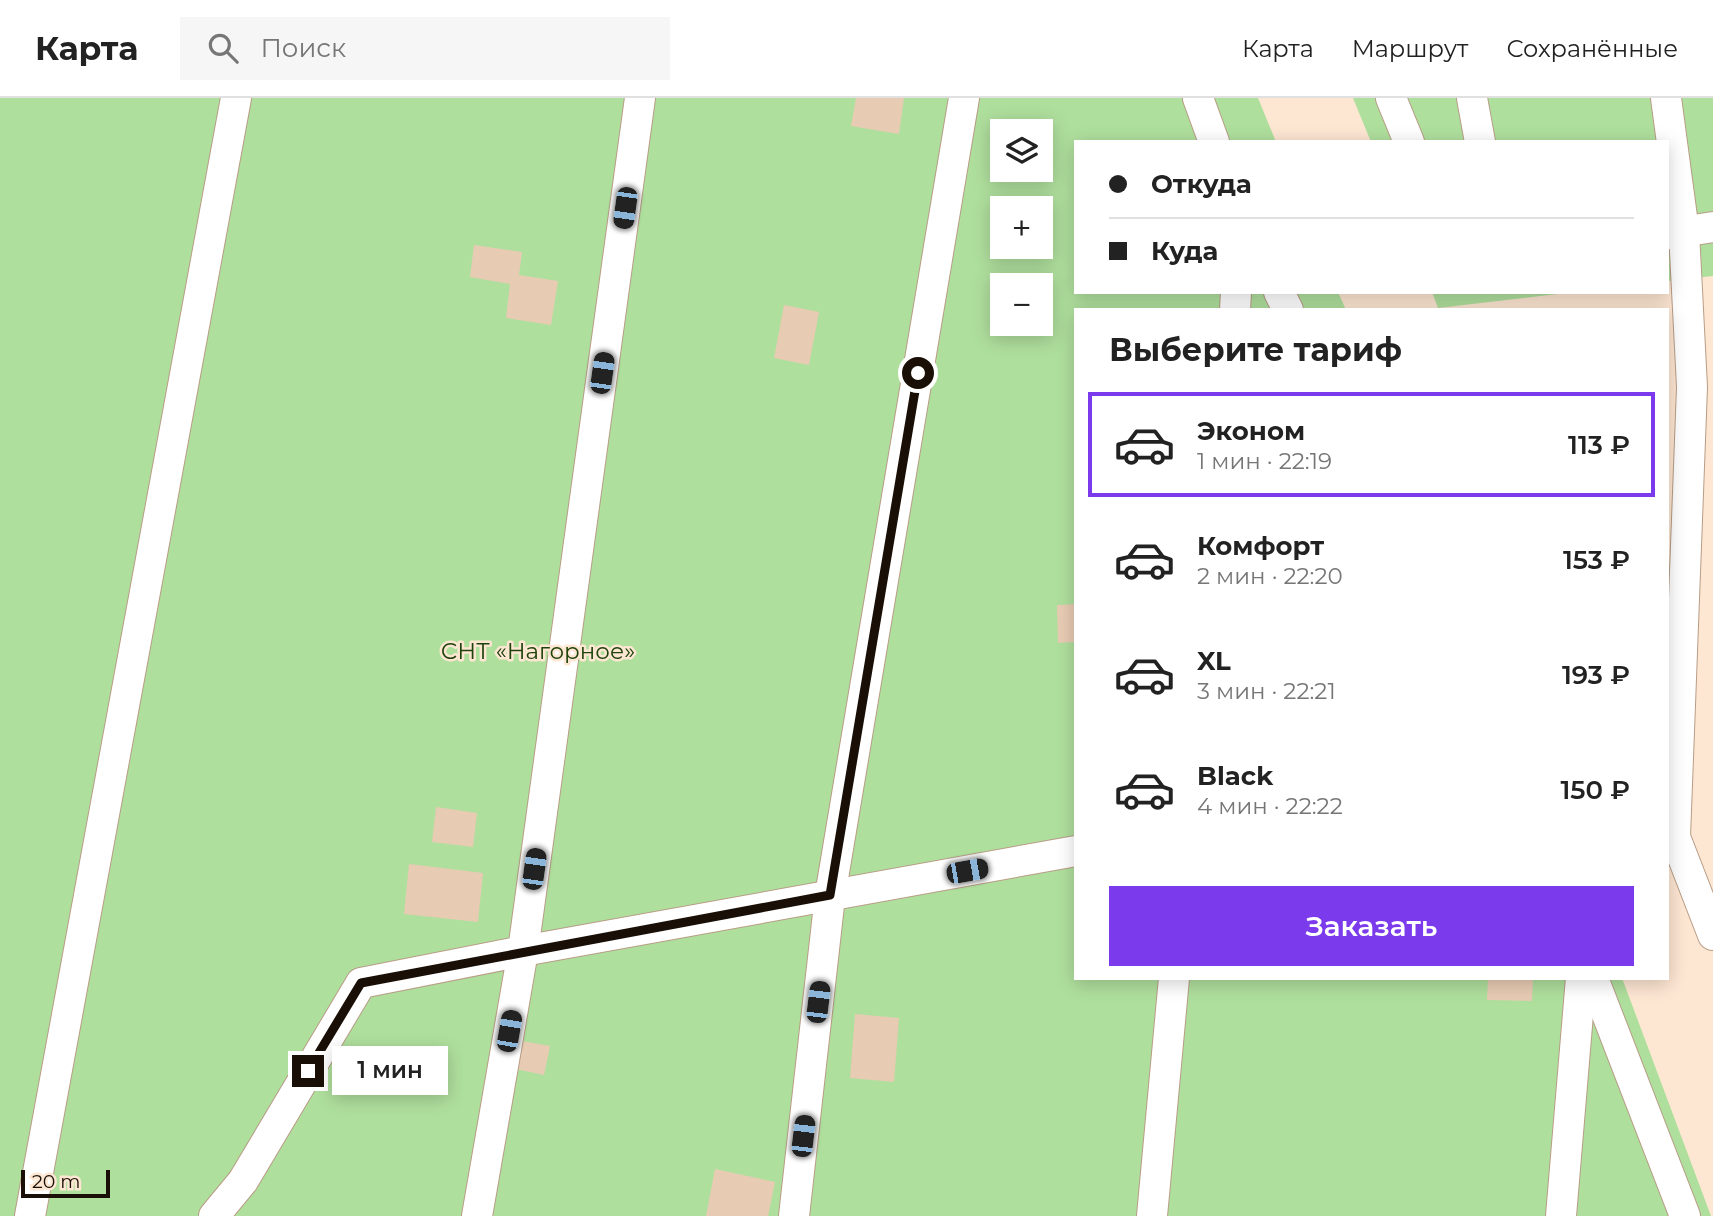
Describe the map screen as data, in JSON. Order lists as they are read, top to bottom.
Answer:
{
  "parks": ["СНТ «Нагорное»"],
  "scale_bar": "20 m",
  "page": {
    "header": "Карта",
    "search": "Поиск",
    "nav": ["Карта", "Маршрут", "Сохранённые"],
    "map_buttons": ["+", "−"],
    "banner": ["Откуда", "Куда"],
    "heading": "Выберите тариф",
    "list": [
      {
        "name": "Эконом",
        "note": "1 мин · 22:19",
        "value": "113 ₽"
      },
      {
        "name": "Комфорт",
        "note": "2 мин · 22:20",
        "value": "153 ₽"
      },
      {
        "name": "XL",
        "note": "3 мин · 22:21",
        "value": "193 ₽"
      },
      {
        "name": "Black",
        "note": "4 мин · 22:22",
        "value": "150 ₽"
      }
    ],
    "buttons": "Заказать",
    "bubble": "1 мин",
    "scale": "20 m"
  }
}
